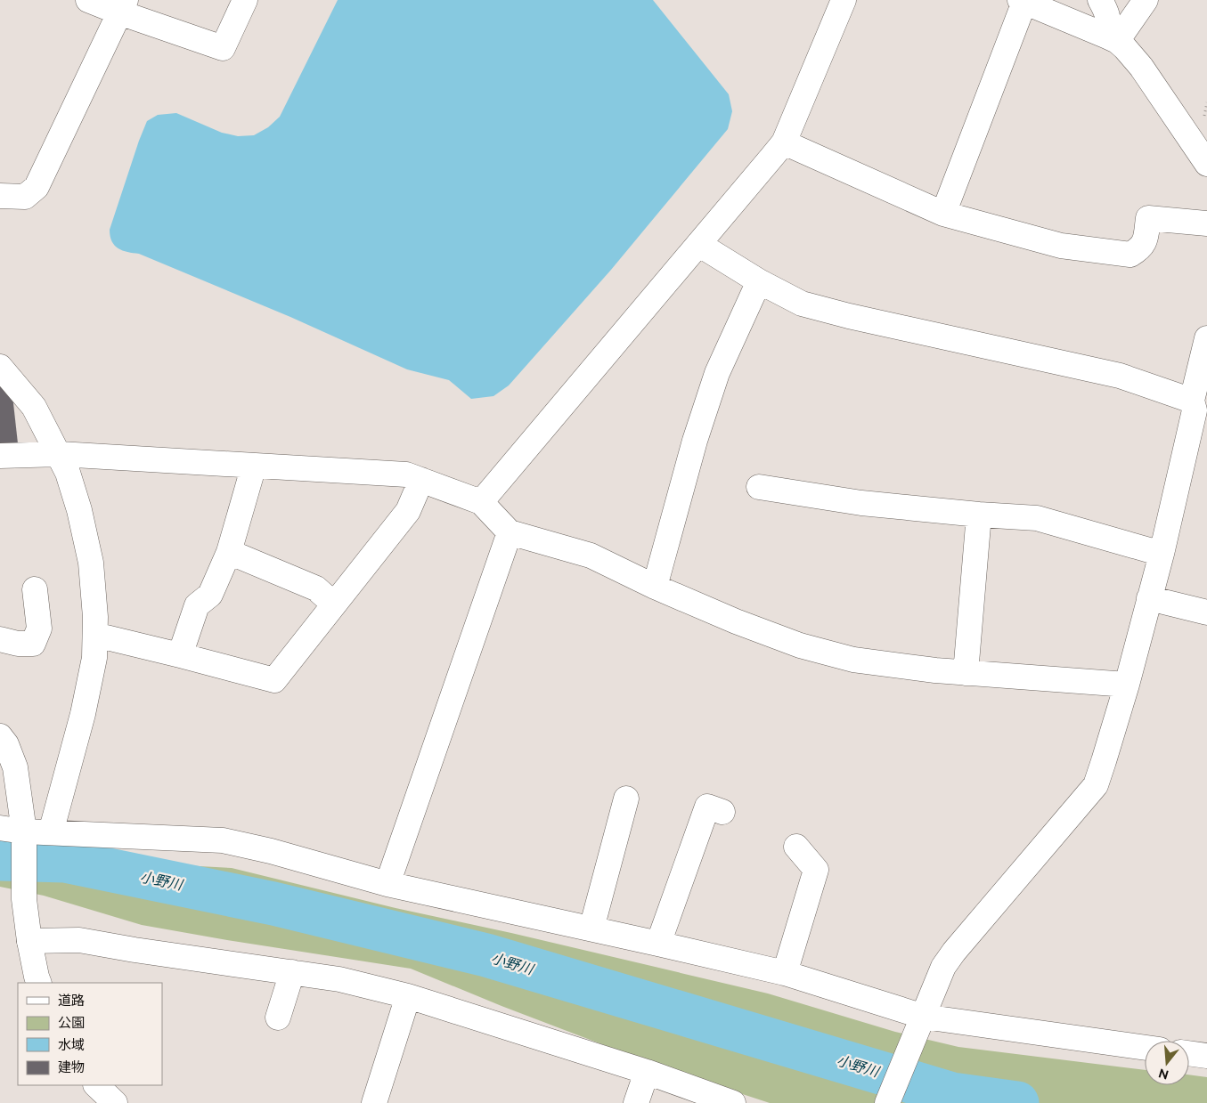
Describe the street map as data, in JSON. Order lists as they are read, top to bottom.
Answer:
{
  "water": ["小野川"],
  "legend": [
    "道路",
    "公園",
    "水域",
    "建物"
  ],
  "north": "bottom"
}
